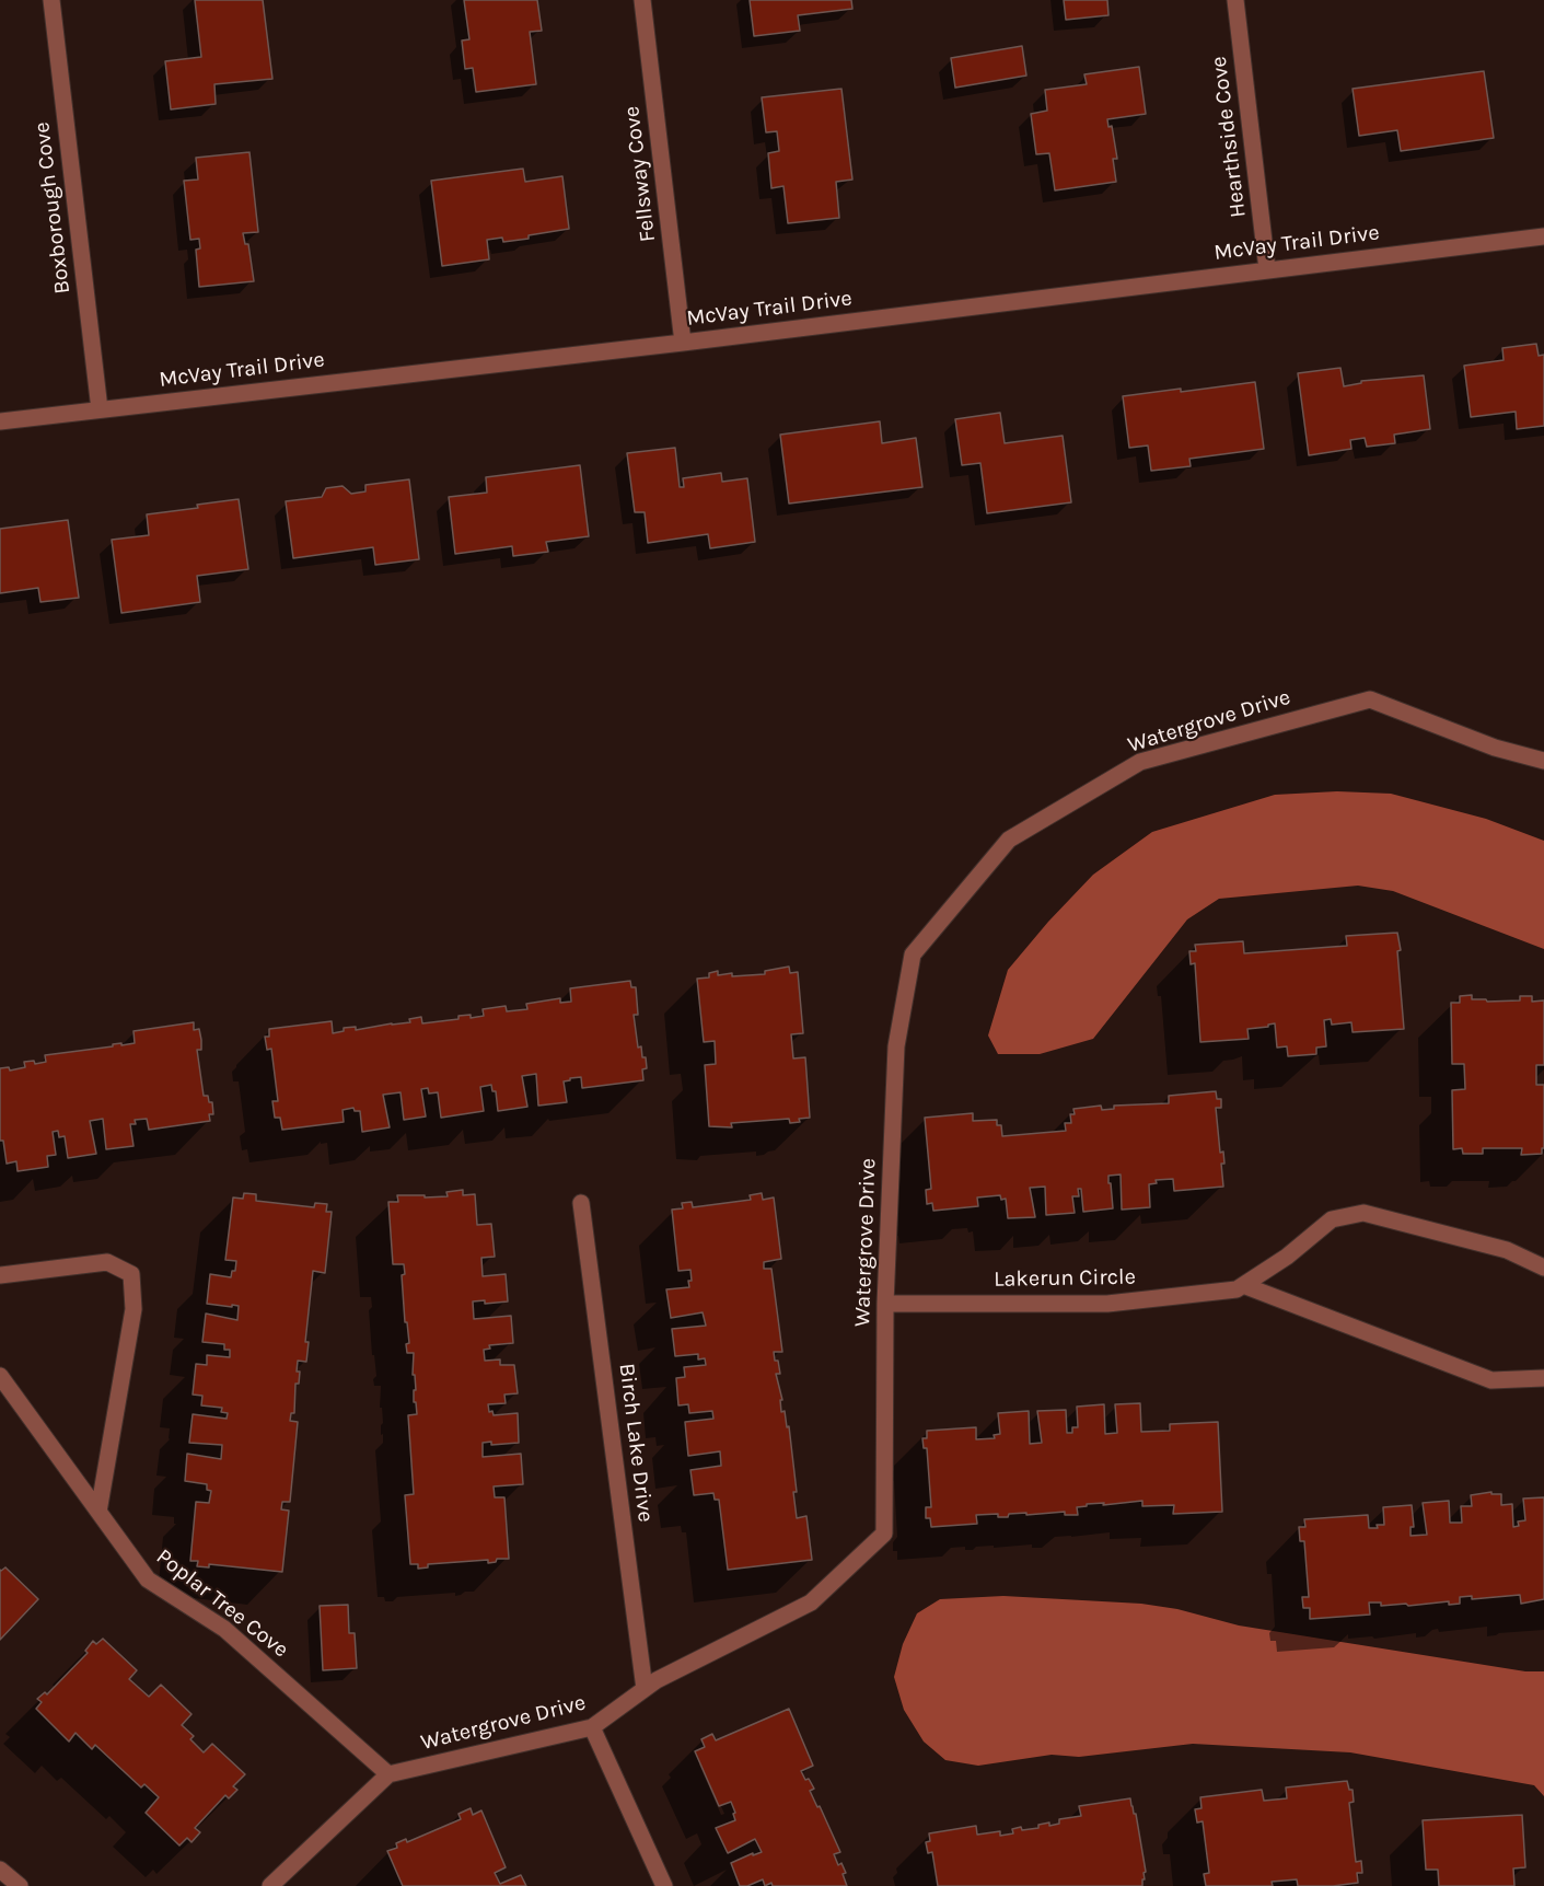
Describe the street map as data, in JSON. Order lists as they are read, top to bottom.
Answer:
{
  "streets": {
    "street": [
      "Hearthside Cove",
      "Fellsway Cove",
      "Boxborough Cove",
      "McVay Trail Drive",
      "Watergrove Drive",
      "Lakerun Circle",
      "Birch Lake Drive",
      "Poplar Tree Cove"
    ]
  },
  "crossings": [
    ["Hearthside Cove", "McVay Trail Drive"],
    ["Fellsway Cove", "McVay Trail Drive"],
    ["Boxborough Cove", "McVay Trail Drive"],
    ["Watergrove Drive", "Lakerun Circle"],
    ["Watergrove Drive", "Birch Lake Drive"],
    ["Watergrove Drive", "Poplar Tree Cove"]
  ]
}
